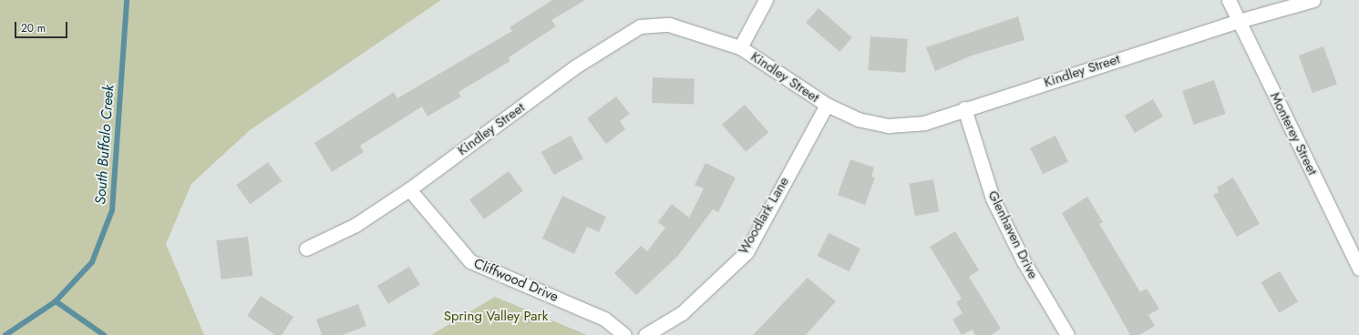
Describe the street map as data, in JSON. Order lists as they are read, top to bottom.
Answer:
{
  "streets": {
    "street": [
      "Kindley Street",
      "Monterey Street",
      "Woodlark Lane",
      "Glenhaven Drive",
      "Cliffwood Drive"
    ]
  },
  "crossings": [
    ["Kindley Street", "Monterey Street"],
    ["Kindley Street", "Woodlark Lane"],
    ["Kindley Street", "Glenhaven Drive"],
    ["Kindley Street", "Cliffwood Drive"]
  ],
  "water": ["South Buffalo Creek"],
  "parks": ["Spring Valley Park"],
  "scale_bar": "20 m"
}
